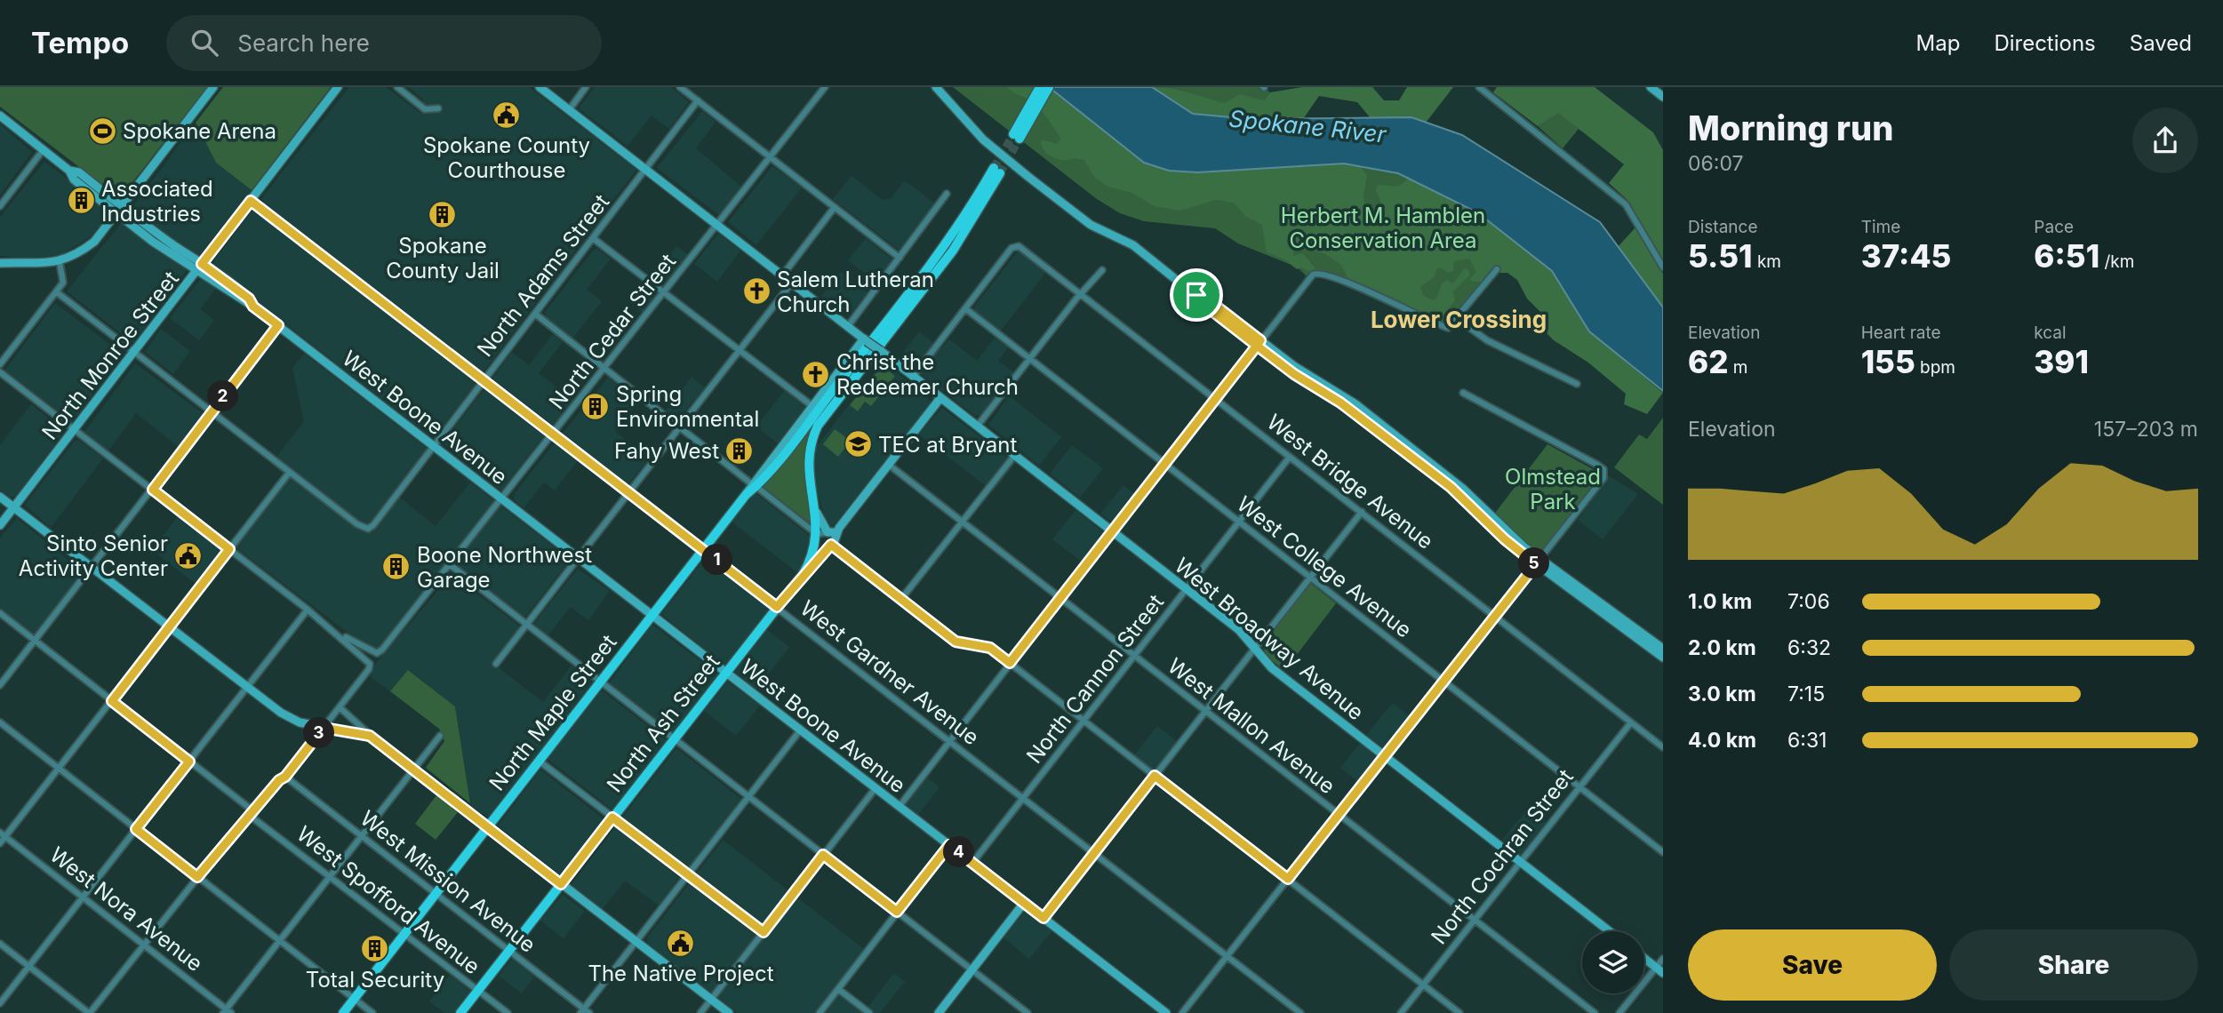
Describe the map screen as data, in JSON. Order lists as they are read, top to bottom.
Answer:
{
  "streets": {
    "main road": ["North Maple Street", "North Ash Street"],
    "street": [
      "North Adams Street",
      "North Cedar Street",
      "North Monroe Street",
      "West Boone Avenue",
      "West Bridge Avenue",
      "West College Avenue",
      "West Broadway Avenue",
      "West Gardner Avenue",
      "North Cannon Street",
      "West Mallon Avenue",
      "North Cochran Street",
      "West Mission Avenue",
      "West Spofford Avenue",
      "West Nora Avenue"
    ]
  },
  "crossings": [
    ["North Adams Street", "West Boone Avenue"],
    ["North Adams Street", "West Broadway Avenue"],
    ["North Adams Street", "West Gardner Avenue"],
    ["North Cedar Street", "West Boone Avenue"],
    ["North Cedar Street", "West Broadway Avenue"],
    ["North Cedar Street", "West Gardner Avenue"],
    ["North Monroe Street", "West Boone Avenue"],
    ["North Monroe Street", "West Gardner Avenue"],
    ["West Boone Avenue", "North Cannon Street"],
    ["West Boone Avenue", "North Maple Street"],
    ["West Boone Avenue", "North Ash Street"],
    ["West Bridge Avenue", "West College Avenue"],
    ["West Bridge Avenue", "North Cannon Street"],
    ["West Bridge Avenue", "North Cochran Street"],
    ["West College Avenue", "North Cannon Street"],
    ["West College Avenue", "North Cochran Street"],
    ["West Broadway Avenue", "North Cannon Street"],
    ["West Broadway Avenue", "North Maple Street"],
    ["West Broadway Avenue", "North Ash Street"],
    ["West Broadway Avenue", "North Cochran Street"],
    ["West Gardner Avenue", "North Cannon Street"],
    ["West Gardner Avenue", "North Maple Street"],
    ["West Gardner Avenue", "North Ash Street"],
    ["North Cannon Street", "West Mallon Avenue"],
    ["North Maple Street", "North Ash Street"],
    ["North Maple Street", "West Mission Avenue"],
    ["North Maple Street", "West Spofford Avenue"],
    ["North Ash Street", "West Mallon Avenue"],
    ["North Ash Street", "West Mission Avenue"],
    ["North Ash Street", "West Spofford Avenue"],
    ["West Mallon Avenue", "North Cochran Street"]
  ],
  "districts": ["Lower Crossing"],
  "water": ["Spokane River"],
  "parks": ["Herbert M. Hamblen Conservation Area", "Olmstead Park"],
  "places": {
    "public building": ["Spokane County Courthouse", "Sinto Senior Activity Center", "The Native Project"],
    "sports": ["Spokane Arena"],
    "building": [
      "Associated Industries",
      "Spokane County Jail",
      "Spring Environmental",
      "Fahy West",
      "Boone Northwest Garage",
      "Total Security"
    ],
    "church": ["Salem Lutheran Church", "Christ the Redeemer Church"],
    "school or university": ["TEC at Bryant"]
  },
  "page": {
    "header": "Tempo",
    "search": "Search here",
    "nav": ["Map", "Directions", "Saved"],
    "heading": ["Morning run", "06:07"],
    "stats": [
      ["Distance", "5.51 km"],
      ["Time", "37:45"],
      ["Pace", "6:51 /km"],
      ["Elevation", "62 m"],
      ["Heart rate", "155 bpm"],
      ["kcal", "391"]
    ],
    "pins": [
      "2",
      "1",
      "5",
      "3",
      "4"
    ],
    "chart": ["Elevation", "157–203 m"],
    "list": [
      {
        "name": "1.0 km",
        "note": "7:06"
      },
      {
        "name": "2.0 km",
        "note": "6:32"
      },
      {
        "name": "3.0 km",
        "note": "7:15"
      },
      {
        "name": "4.0 km",
        "note": "6:31"
      }
    ],
    "buttons": ["Save", "Share"]
  }
}
